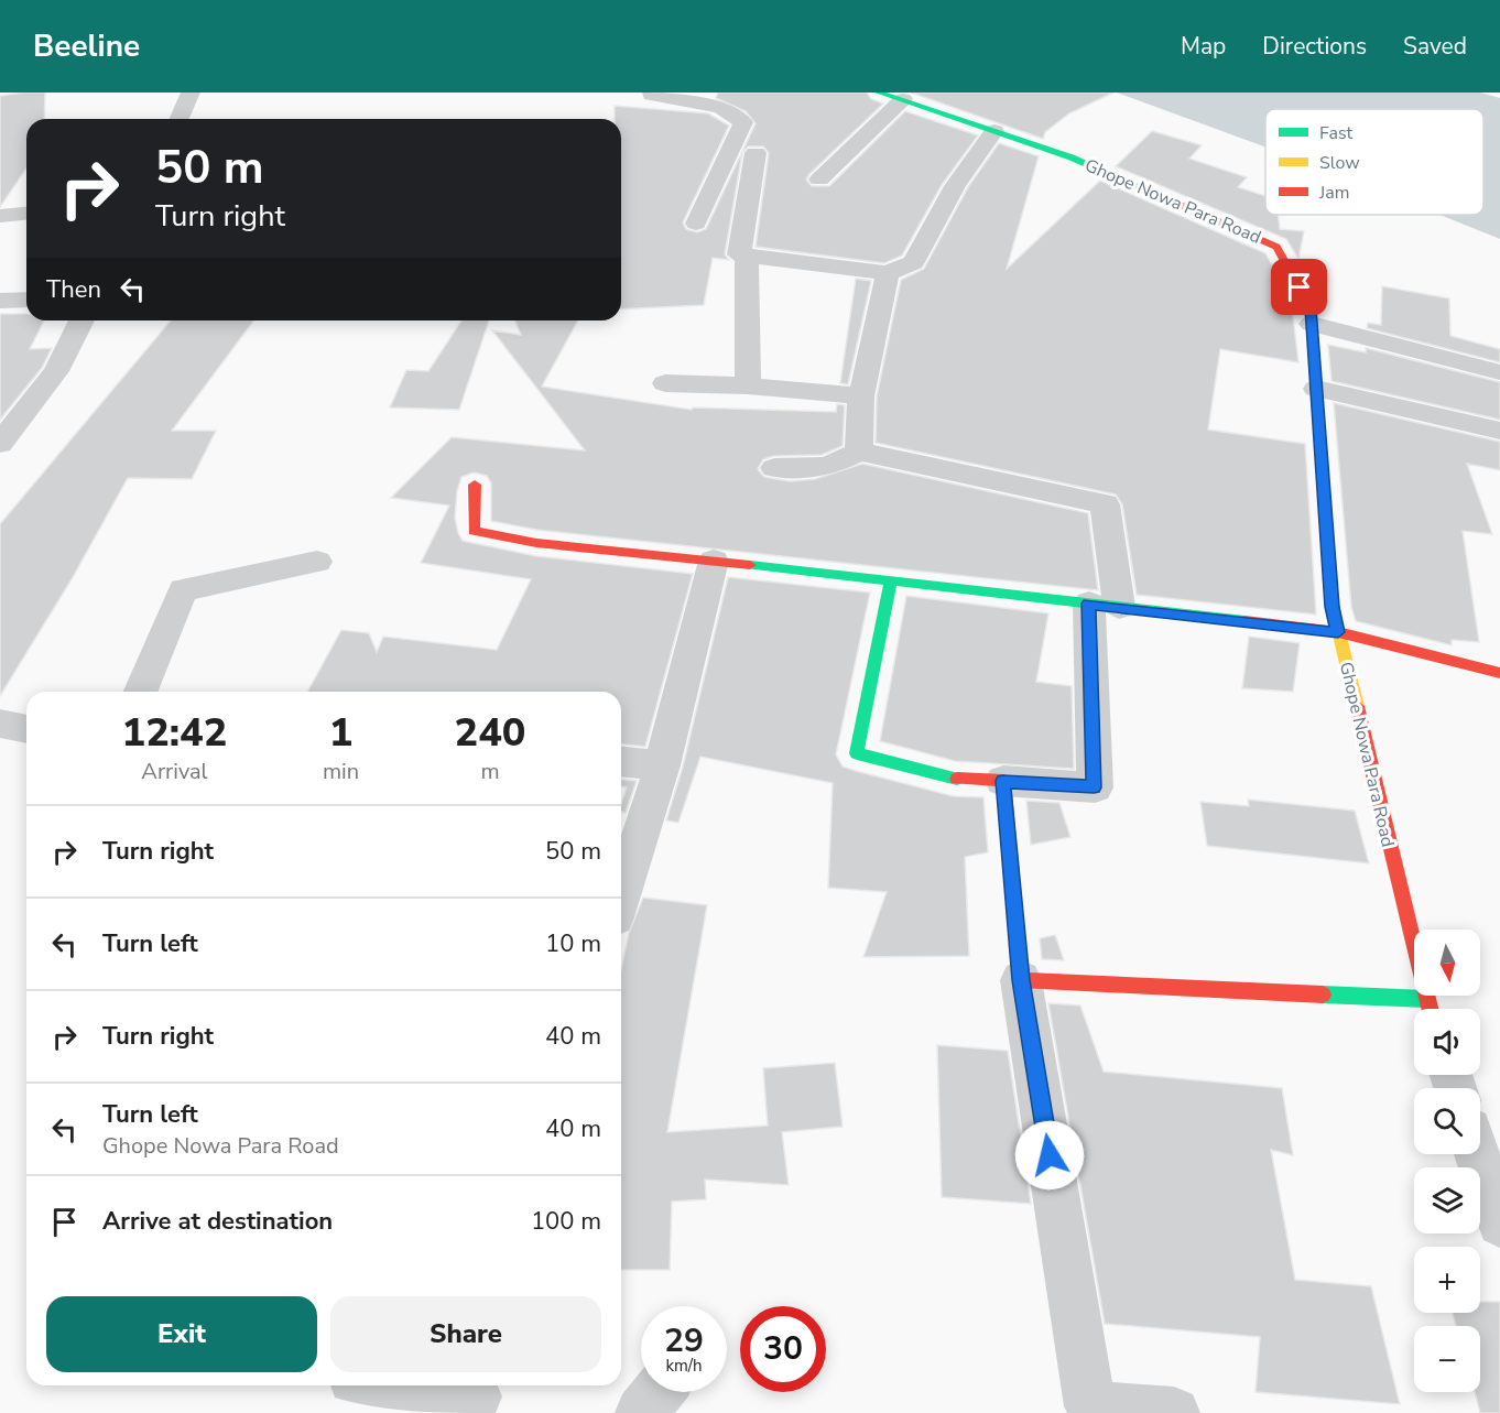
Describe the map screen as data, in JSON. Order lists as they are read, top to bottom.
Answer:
{
  "streets": {
    "street": ["Ghope Nowa Para Road"]
  },
  "legend": ["Fast", "Slow", "Jam"],
  "north": "bottom",
  "page": {
    "header": "Beeline",
    "nav": ["Map", "Directions", "Saved"],
    "turn": ["50 m", "Turn right"],
    "then": "Then",
    "eta": [
      "12:42",
      "Arrival",
      "1",
      "min",
      "240",
      "m"
    ],
    "list": [
      {
        "name": "Turn right",
        "value": "50 m"
      },
      {
        "name": "Turn left",
        "value": "10 m"
      },
      {
        "name": "Turn right",
        "value": "40 m"
      },
      {
        "name": "Turn left",
        "note": "Ghope Nowa Para Road",
        "value": "40 m"
      },
      {
        "name": "Arrive at destination",
        "value": "100 m"
      }
    ],
    "map_buttons": ["+", "−"],
    "buttons": ["Exit", "Share"],
    "speed": "29 km/h",
    "limit": "30"
  }
}
